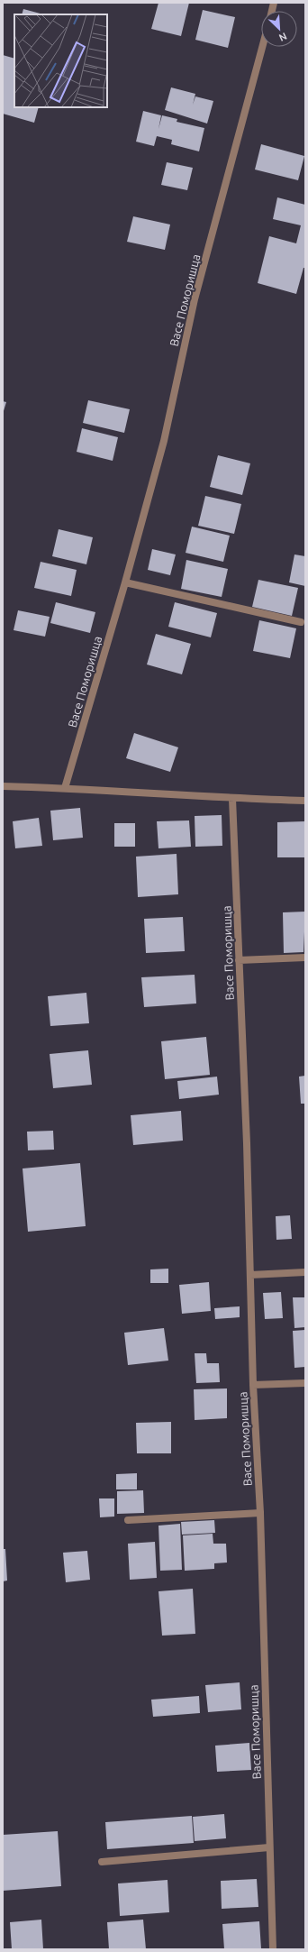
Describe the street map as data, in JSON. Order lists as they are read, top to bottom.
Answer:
{
  "streets": {
    "street": ["Васе Поморишца"]
  },
  "north": "bottom right"
}
